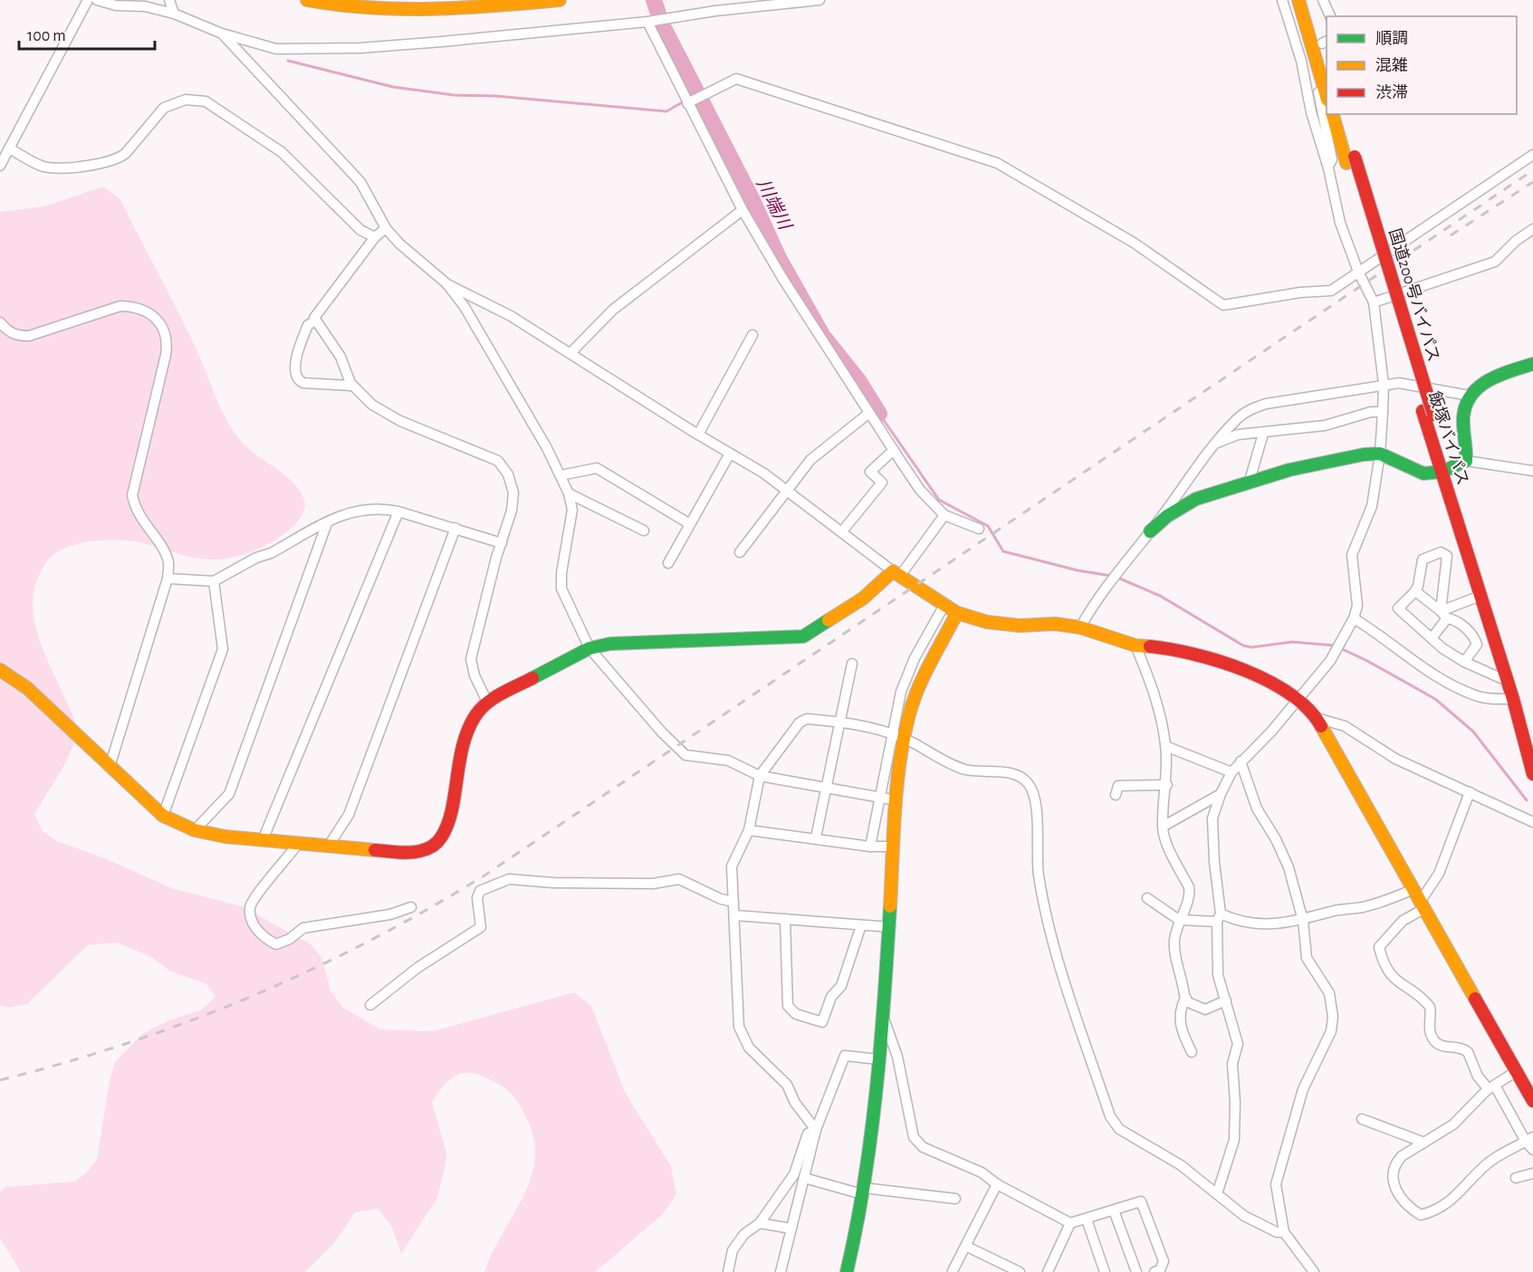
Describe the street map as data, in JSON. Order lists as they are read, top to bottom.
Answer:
{
  "streets": {
    "main road": ["国道200号バイパス", "飯塚バイパス"]
  },
  "crossings": [
    ["国道200号バイパス", "飯塚バイパス"]
  ],
  "water": ["川端川"],
  "legend": ["順調", "混雑", "渋滞"],
  "scale_bar": "100 m"
}
